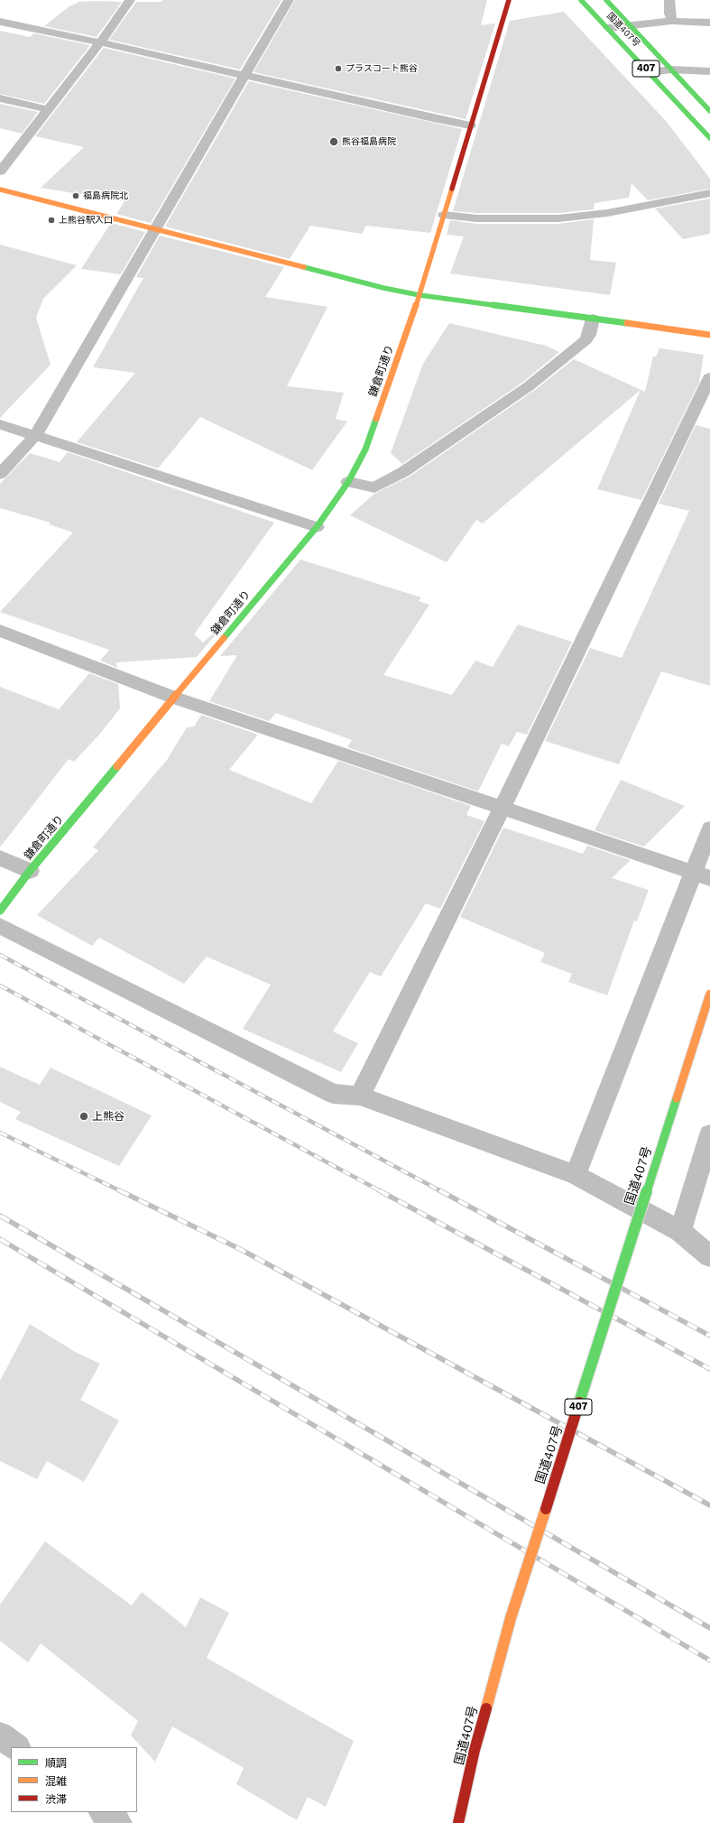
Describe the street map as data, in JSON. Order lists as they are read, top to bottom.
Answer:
{
  "streets": {
    "main road": ["国道407号", "407", "鎌倉町通り"]
  },
  "places": [
    "プラスコート熊谷",
    "熊谷福島病院",
    "福島病院北",
    "上熊谷駅入口",
    "上熊谷"
  ],
  "legend": ["順調", "混雑", "渋滞"]
}
